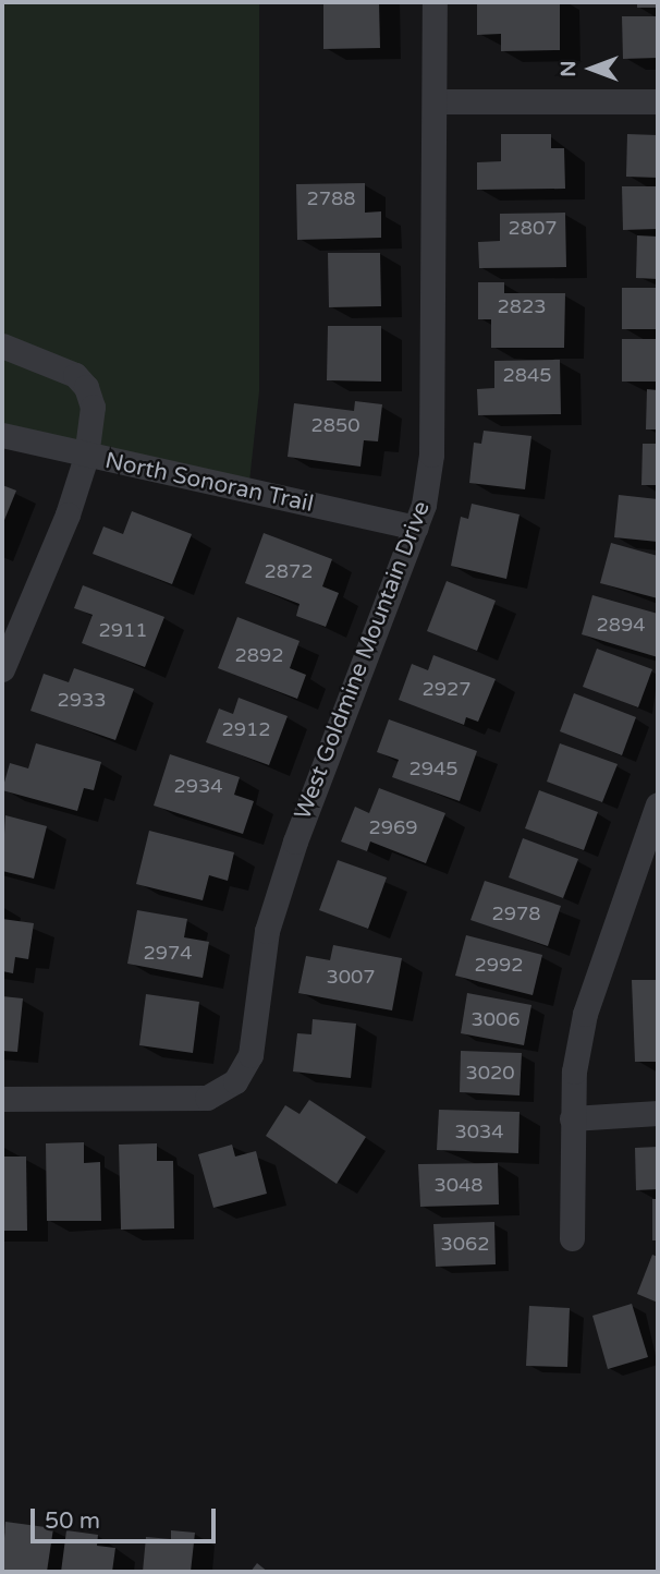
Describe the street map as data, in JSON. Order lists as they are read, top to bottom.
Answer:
{
  "streets": {
    "street": ["North Sonoran Trail", "West Goldmine Mountain Drive"]
  },
  "crossings": [
    ["North Sonoran Trail", "West Goldmine Mountain Drive"]
  ],
  "house_numbers": [
    "2788",
    "2807",
    "2823",
    "2845",
    "2850",
    "2872",
    "2894",
    "2911",
    "2892",
    "2927",
    "2933",
    "2912",
    "2945",
    "2934",
    "2969",
    "2978",
    "2974",
    "2992",
    "3007",
    "3006",
    "3020",
    "3034",
    "3048",
    "3062"
  ],
  "scale_bar": "50 m",
  "north": "left"
}
